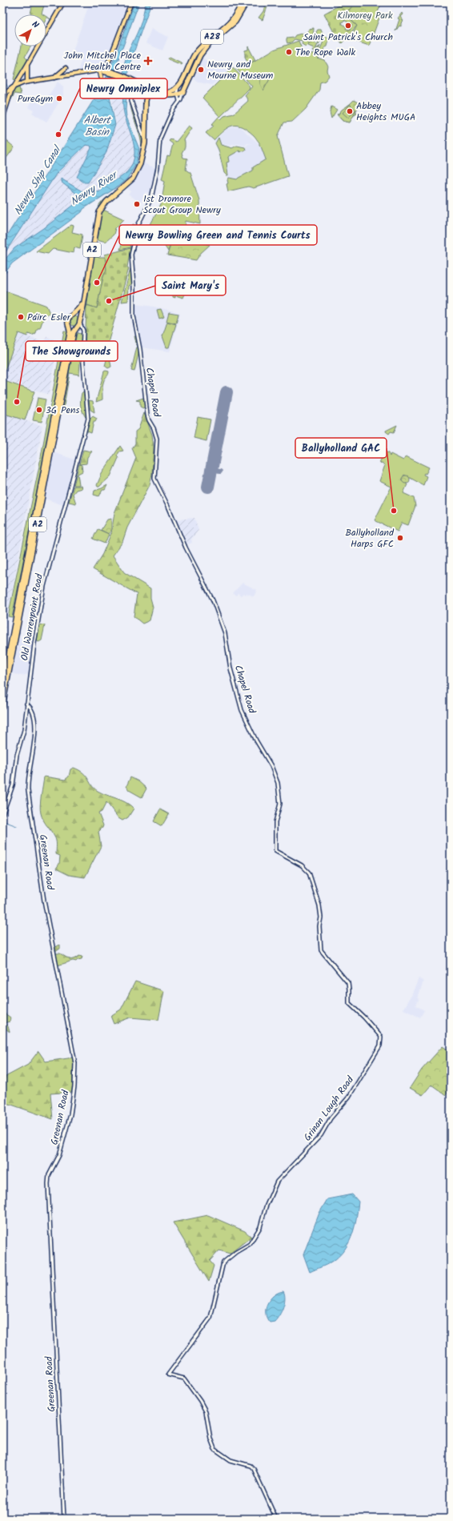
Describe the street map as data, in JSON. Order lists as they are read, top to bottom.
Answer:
{
  "streets": {
    "highway": ["A28", "A2"],
    "street": [
      "Chapel Road",
      "Old Warrenpoint Road",
      "Greenan Road",
      "Grinan Lough Road"
    ]
  },
  "crossings": [
    ["A28", "Chapel Road"],
    ["A2", "Old Warrenpoint Road"],
    ["Chapel Road", "Grinan Lough Road"],
    ["Old Warrenpoint Road", "Greenan Road"]
  ],
  "water": ["Albert Basin", "Newry Ship Canal", "Newry River"],
  "parks": ["Kilmorey Park"],
  "places": {
    "other": [
      "Saint Patrick's Church",
      "The Rope Walk",
      "Newry and Mourne Museum",
      "PureGym",
      "Abbey Heights MUGA",
      "Newry Omniplex",
      "1st Dromore Scout Group Newry",
      "Newry Bowling Green and Tennis Courts",
      "Saint Mary's",
      "Páirc Esler",
      "The Showgrounds",
      "3G Pens",
      "Ballyholland GAC",
      "Ballyholland Harps GFC"
    ],
    "health": ["John Mitchel Place Health Centre"]
  },
  "north": "top right"
}
